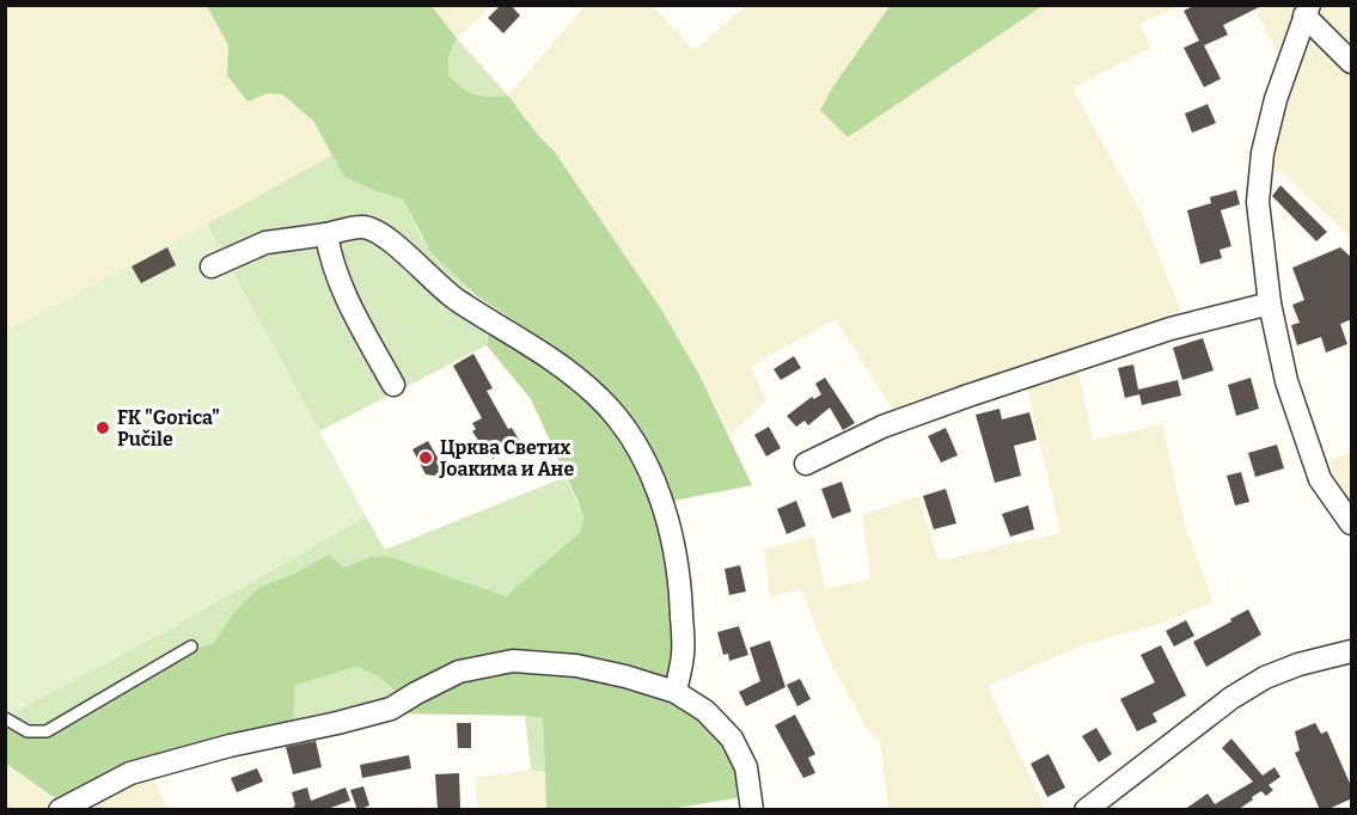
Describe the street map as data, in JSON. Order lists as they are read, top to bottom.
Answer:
{
  "places": ["FK \"Gorica\" Pučile", "Црква Светих Јоакима и Ане"]
}
